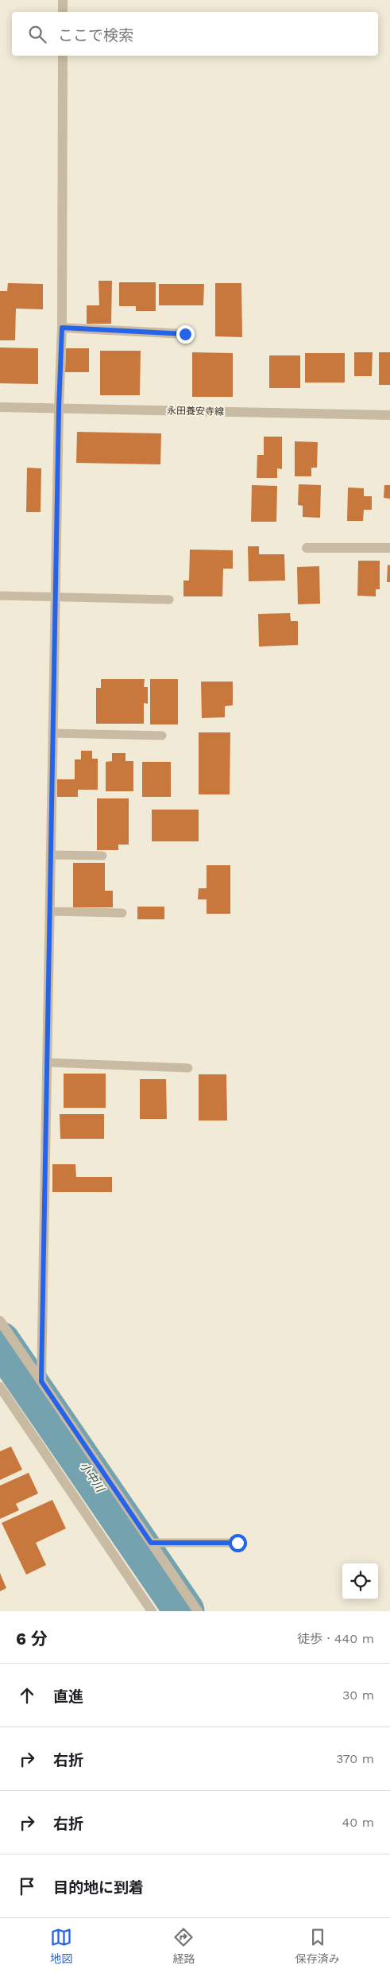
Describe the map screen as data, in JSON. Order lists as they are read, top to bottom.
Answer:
{
  "streets": {
    "street": ["永田養安寺線"]
  },
  "water": ["小中川"],
  "page": {
    "search": "ここで検索",
    "heading": ["6 分", "徒歩 · 440 m"],
    "list": [
      ["直進", "30 m"],
      ["右折", "370 m"],
      ["右折", "40 m"],
      "目的地に到着"
    ],
    "nav": ["地図", "経路", "保存済み"]
  }
}
